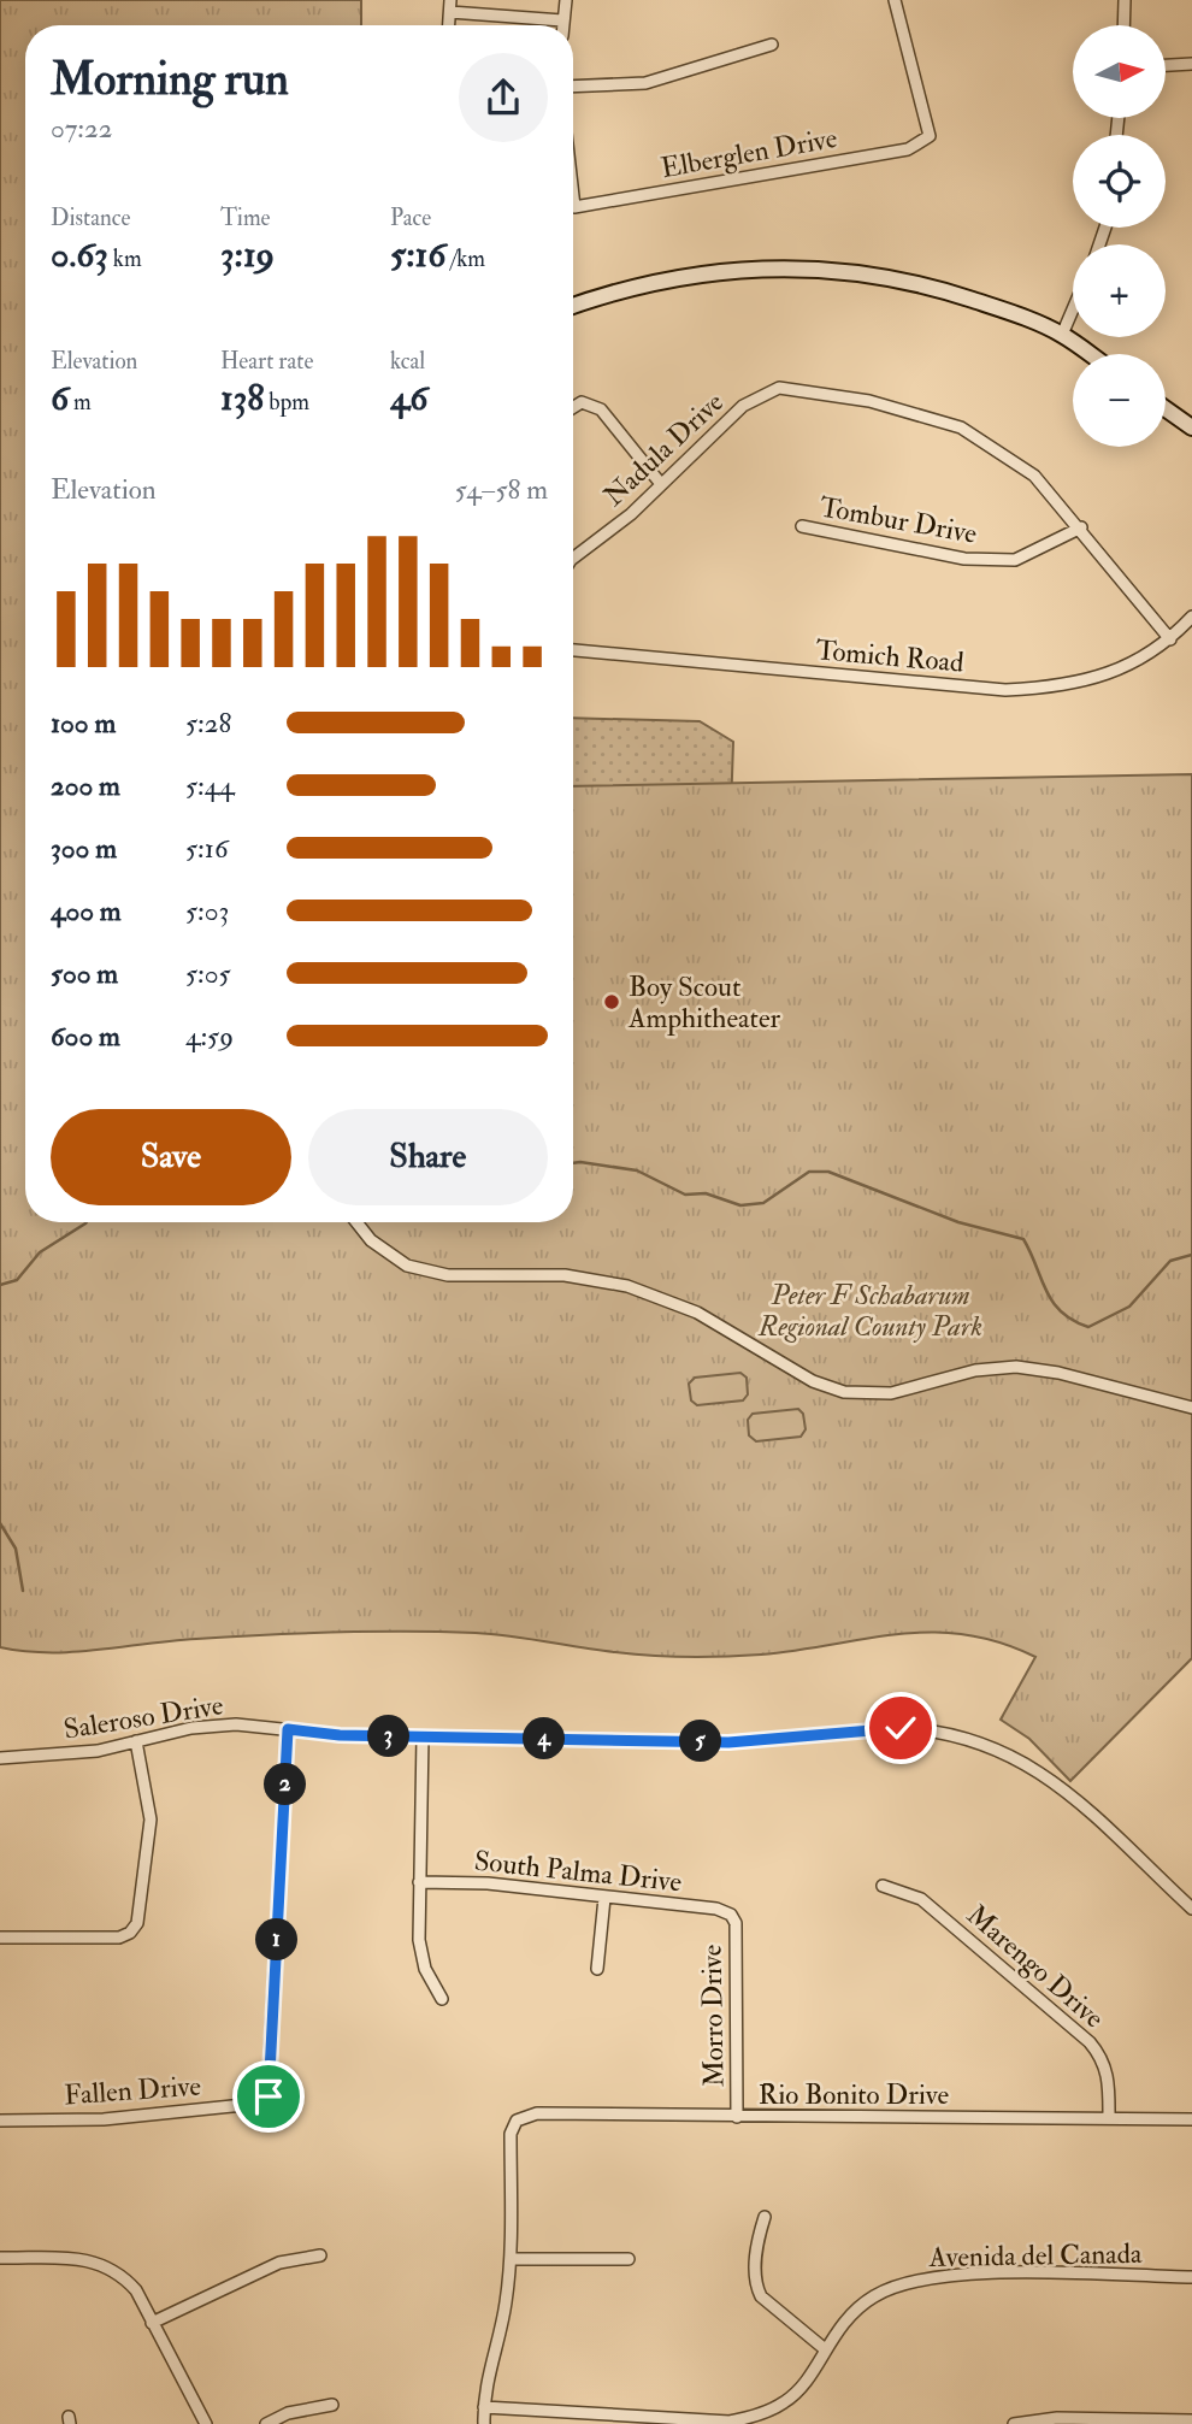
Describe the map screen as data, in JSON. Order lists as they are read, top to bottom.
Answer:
{
  "streets": {
    "street": [
      "Elberglen Drive",
      "Nadula Drive",
      "Tombur Drive",
      "Tomich Road",
      "Saleroso Drive",
      "South Palma Drive",
      "Marengo Drive",
      "Morro Drive",
      "Fallen Drive",
      "Rio Bonito Drive",
      "Avenida del Canada"
    ]
  },
  "crossings": [
    ["Nadula Drive", "Tombur Drive"],
    ["Nadula Drive", "Tomich Road"],
    ["Saleroso Drive", "Fallen Drive"],
    ["South Palma Drive", "Morro Drive"],
    ["Marengo Drive", "Rio Bonito Drive"],
    ["Morro Drive", "Rio Bonito Drive"]
  ],
  "parks": ["Peter F Schabarum Regional County Park"],
  "places": ["Boy Scout Amphitheater"],
  "north": "right",
  "page": {
    "map_buttons": ["+", "−"],
    "heading": ["Morning run", "07:22"],
    "stats": [
      ["Distance", "0.63 km"],
      ["Time", "3:19"],
      ["Pace", "5:16 /km"],
      ["Elevation", "6 m"],
      ["Heart rate", "138 bpm"],
      ["kcal", "46"]
    ],
    "chart": ["Elevation", "54–58 m"],
    "list": [
      {
        "name": "100 m",
        "note": "5:28"
      },
      {
        "name": "200 m",
        "note": "5:44"
      },
      {
        "name": "300 m",
        "note": "5:16"
      },
      {
        "name": "400 m",
        "note": "5:03"
      },
      {
        "name": "500 m",
        "note": "5:05"
      },
      {
        "name": "600 m",
        "note": "4:59"
      }
    ],
    "buttons": ["Save", "Share"],
    "pins": [
      "3",
      "4",
      "5",
      "2",
      "1"
    ]
  }
}
